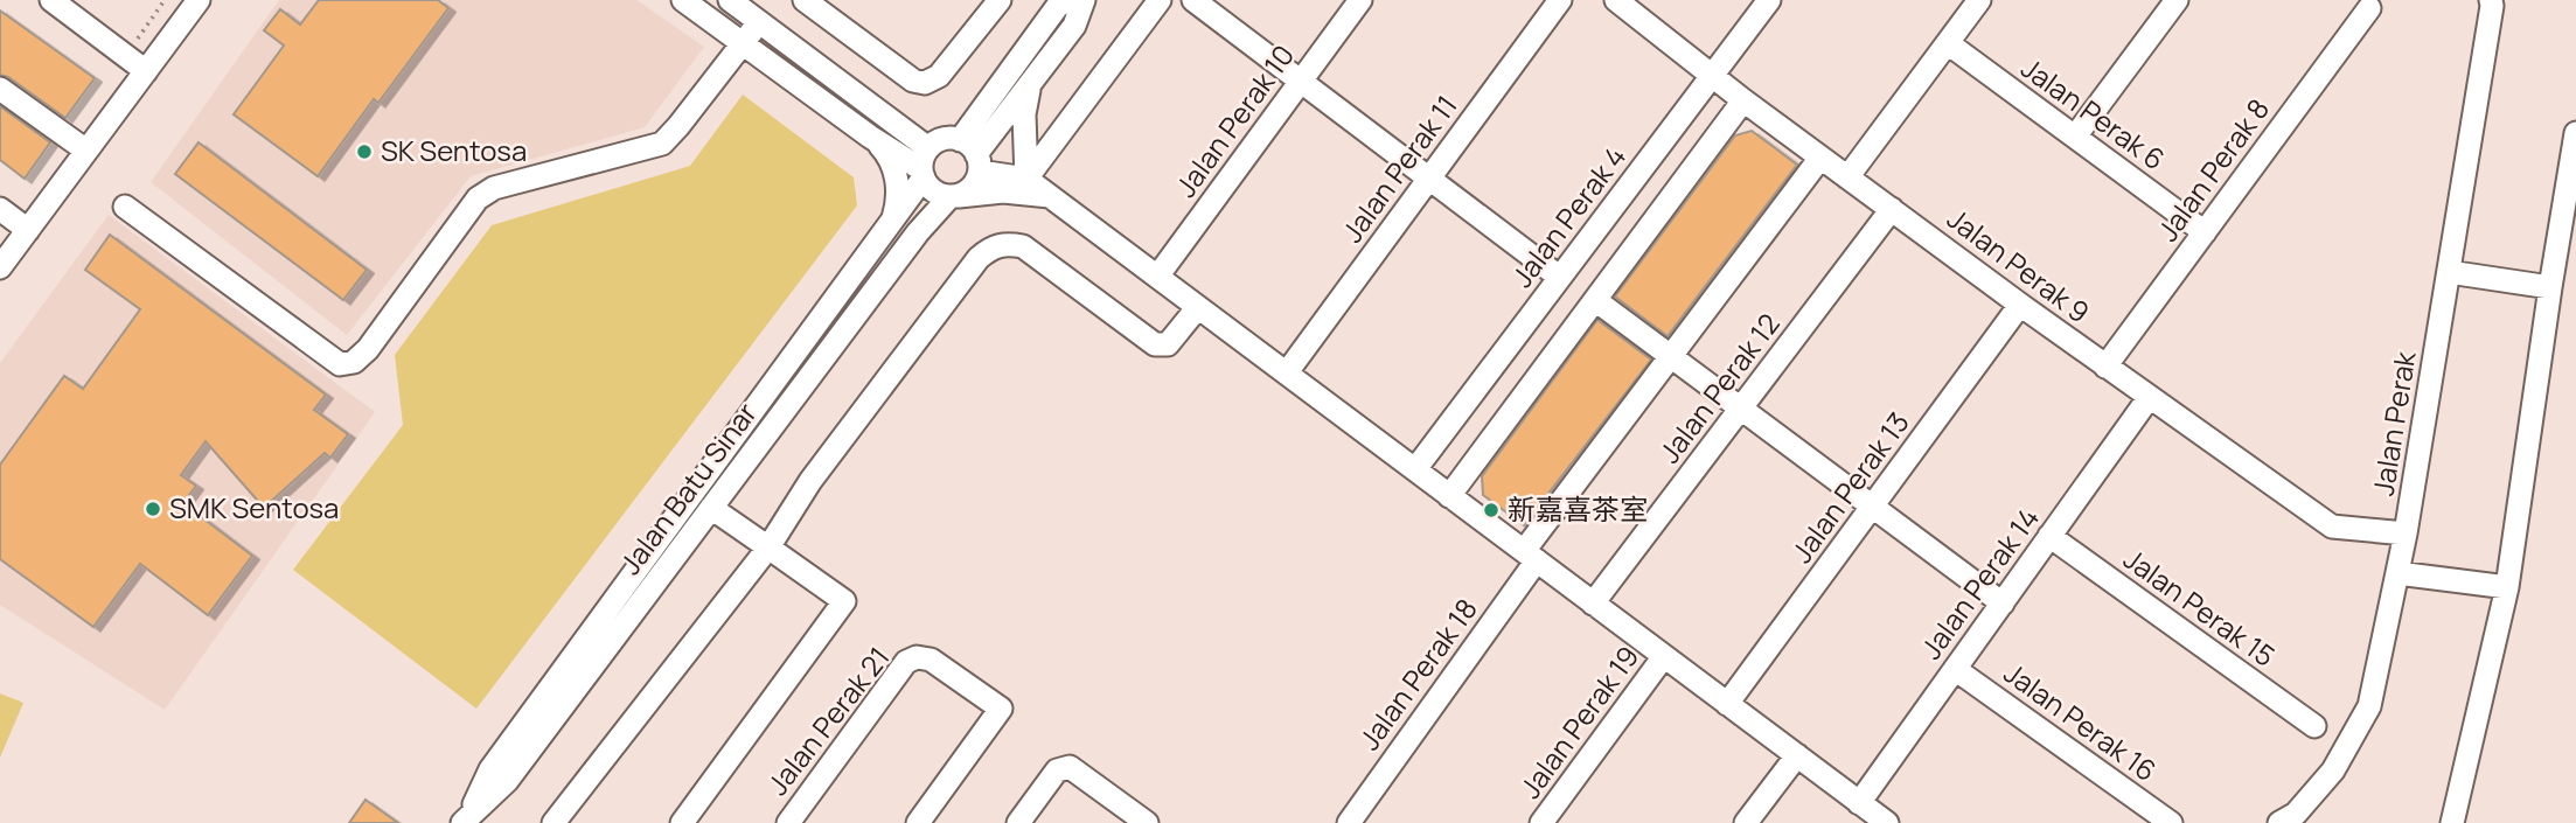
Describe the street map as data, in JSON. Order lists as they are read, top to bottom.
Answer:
{
  "streets": {
    "street": [
      "Jalan Perak 6",
      "Jalan Perak 10",
      "Jalan Perak 11",
      "Jalan Perak 8",
      "Jalan Perak 4",
      "Jalan Perak 9",
      "Jalan Perak 12",
      "Jalan Perak",
      "Jalan Perak 13",
      "Jalan Batu Sinar",
      "Jalan Perak 14",
      "Jalan Perak 15",
      "Jalan Perak 18",
      "Jalan Perak 21",
      "Jalan Perak 19",
      "Jalan Perak 16"
    ]
  },
  "crossings": [
    ["Jalan Perak 6", "Jalan Perak 8"],
    ["Jalan Perak 8", "Jalan Perak 9"],
    ["Jalan Perak 4", "Jalan Perak 9"],
    ["Jalan Perak 9", "Jalan Perak 12"],
    ["Jalan Perak 9", "Jalan Perak"],
    ["Jalan Perak 9", "Jalan Perak 13"],
    ["Jalan Perak 9", "Jalan Perak 14"],
    ["Jalan Perak 9", "Jalan Perak 18"],
    ["Jalan Perak 14", "Jalan Perak 15"],
    ["Jalan Perak 14", "Jalan Perak 16"]
  ],
  "places": ["SK Sentosa", "SMK Sentosa", "新嘉喜茶室"]
}
